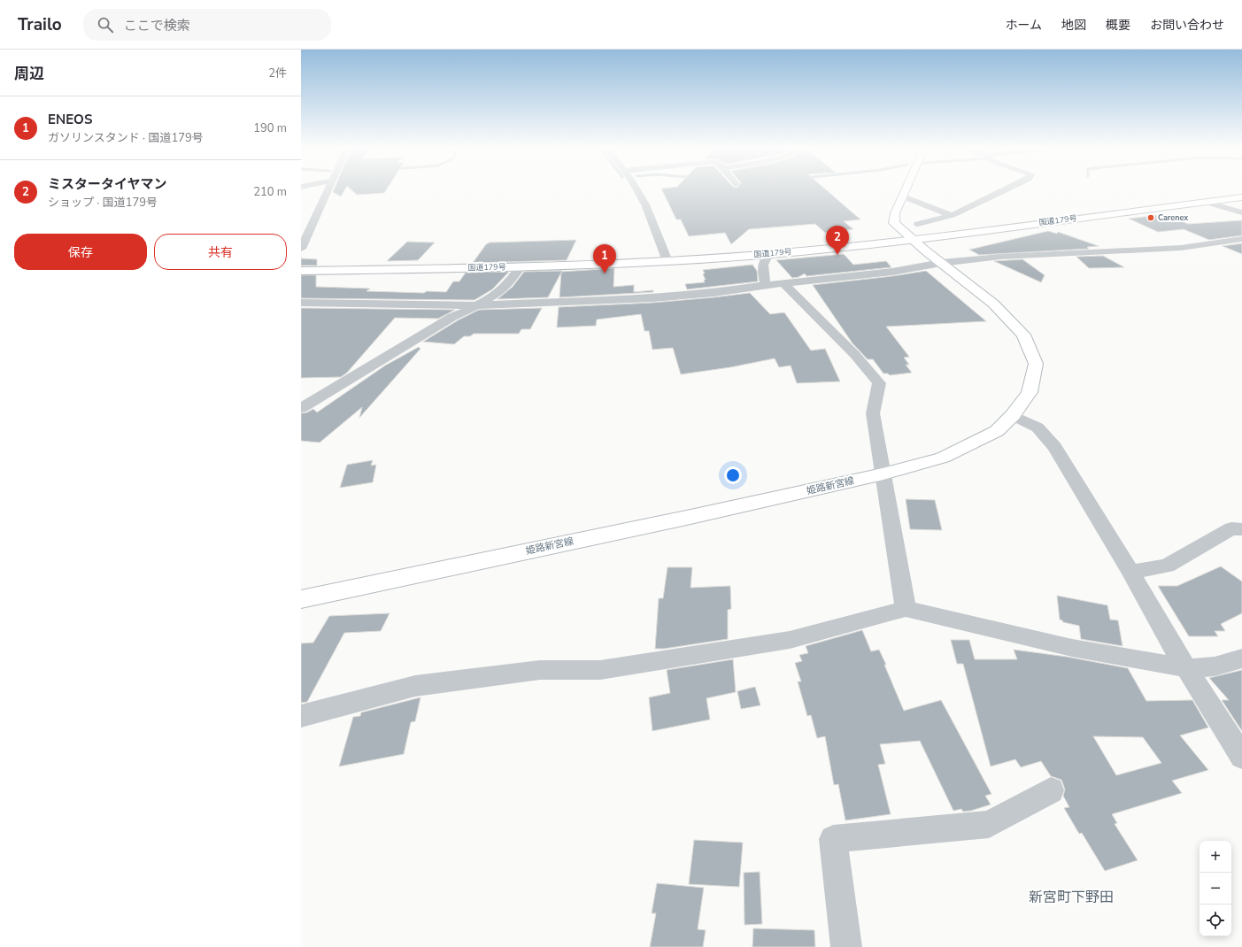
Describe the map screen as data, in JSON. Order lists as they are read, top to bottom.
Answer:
{
  "streets": {
    "main road": ["国道179号", "姫路新宮線"]
  },
  "crossings": [
    ["国道179号", "姫路新宮線"]
  ],
  "districts": ["新宮町下野田"],
  "places": ["Carenex"],
  "page": {
    "header": "Trailo",
    "search": "ここで検索",
    "nav": [
      "ホーム",
      "地図",
      "概要",
      "お問い合わせ"
    ],
    "heading": ["周辺", "2件"],
    "list": [
      {
        "mark": "1",
        "name": "ENEOS",
        "note": "ガソリンスタンド · 国道179号",
        "value": "190 m"
      },
      {
        "mark": "2",
        "name": "ミスタータイヤマン",
        "note": "ショップ · 国道179号",
        "value": "210 m"
      }
    ],
    "buttons": ["保存", "共有"],
    "pins": ["2", "1"],
    "map_buttons": ["+", "−"]
  }
}
